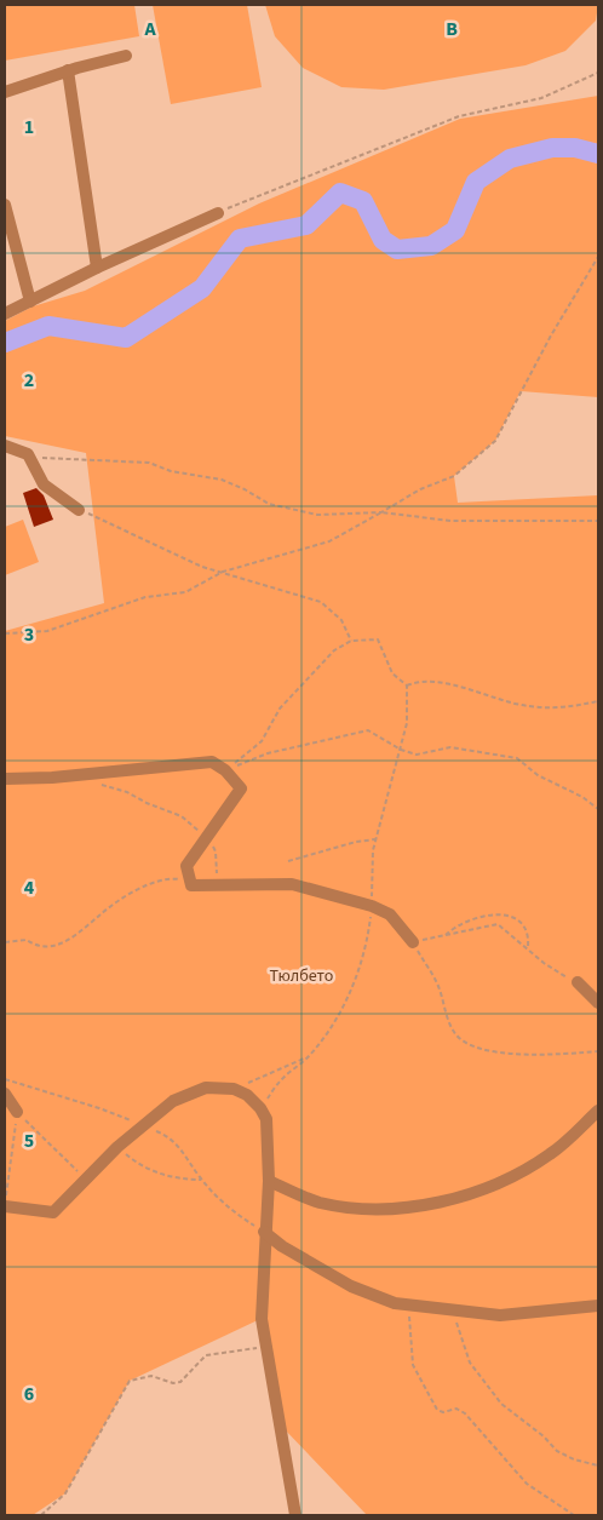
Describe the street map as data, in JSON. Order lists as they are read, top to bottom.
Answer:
{
  "parks": ["Тюлбето"],
  "grid": {
    "columns": ["A", "B"],
    "rows": [
      "1",
      "2",
      "3",
      "4",
      "5",
      "6"
    ]
  }
}
